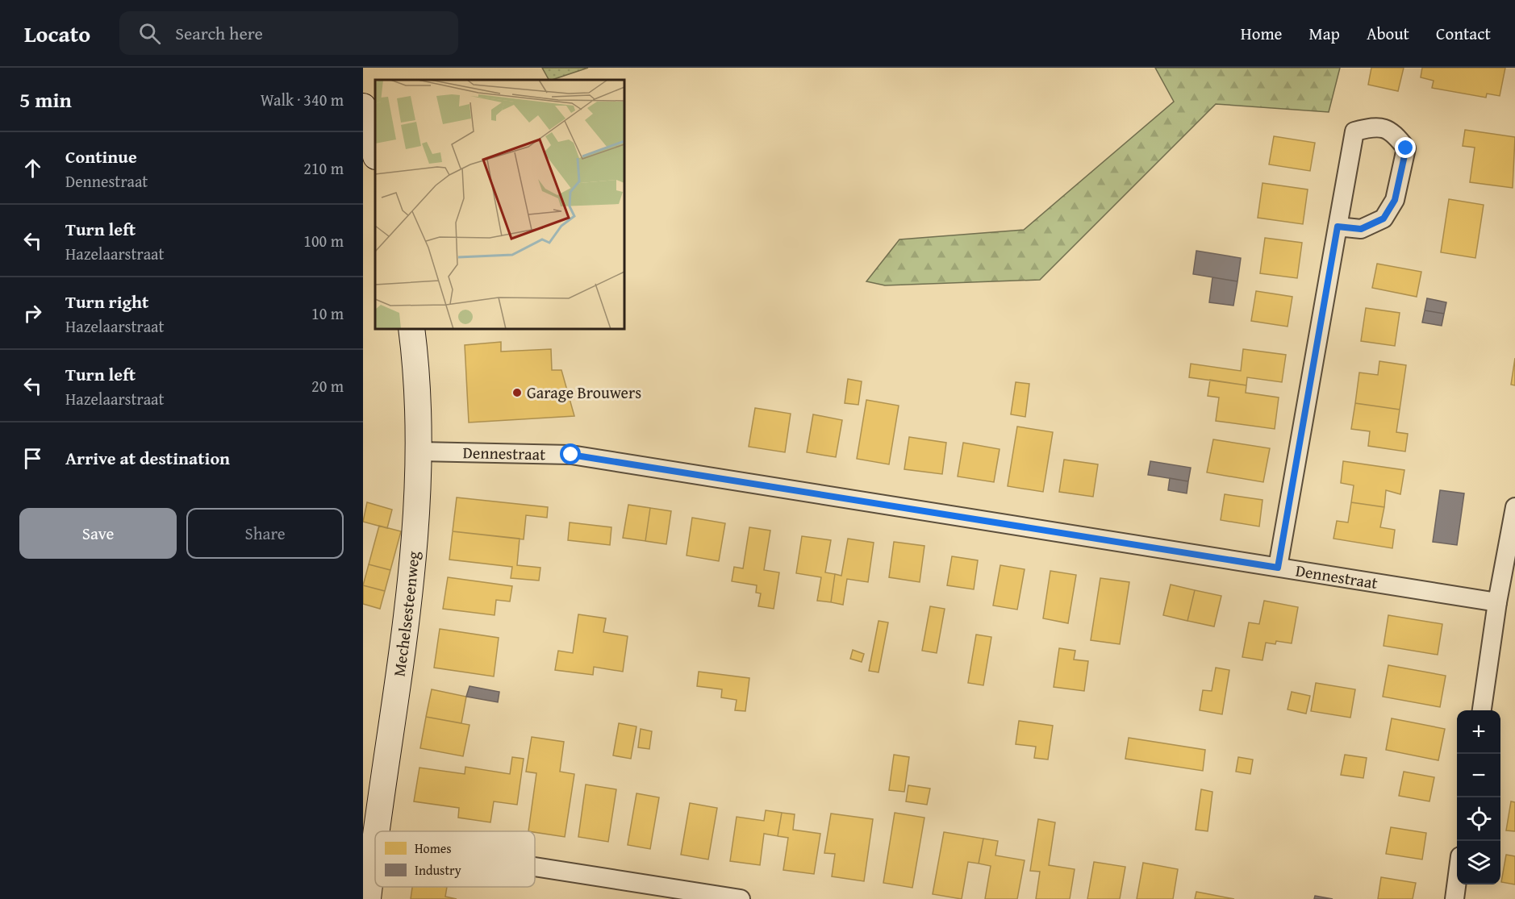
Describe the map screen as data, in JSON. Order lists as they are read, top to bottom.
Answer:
{
  "streets": {
    "main road": ["Mechelsesteenweg"],
    "street": ["Dennestraat"]
  },
  "crossings": [
    ["Dennestraat", "Mechelsesteenweg"]
  ],
  "places": ["Garage Brouwers"],
  "legend": ["Homes", "Industry"],
  "page": {
    "header": "Locato",
    "search": "Search here",
    "nav": [
      "Home",
      "Map",
      "About",
      "Contact"
    ],
    "heading": ["5 min", "Walk · 340 m"],
    "list": [
      ["Continue", "Dennestraat", "210 m"],
      ["Turn left", "Hazelaarstraat", "100 m"],
      ["Turn right", "Hazelaarstraat", "10 m"],
      ["Turn left", "Hazelaarstraat", "20 m"],
      "Arrive at destination"
    ],
    "buttons": ["Save", "Share"],
    "map_buttons": ["+", "−"]
  }
}
